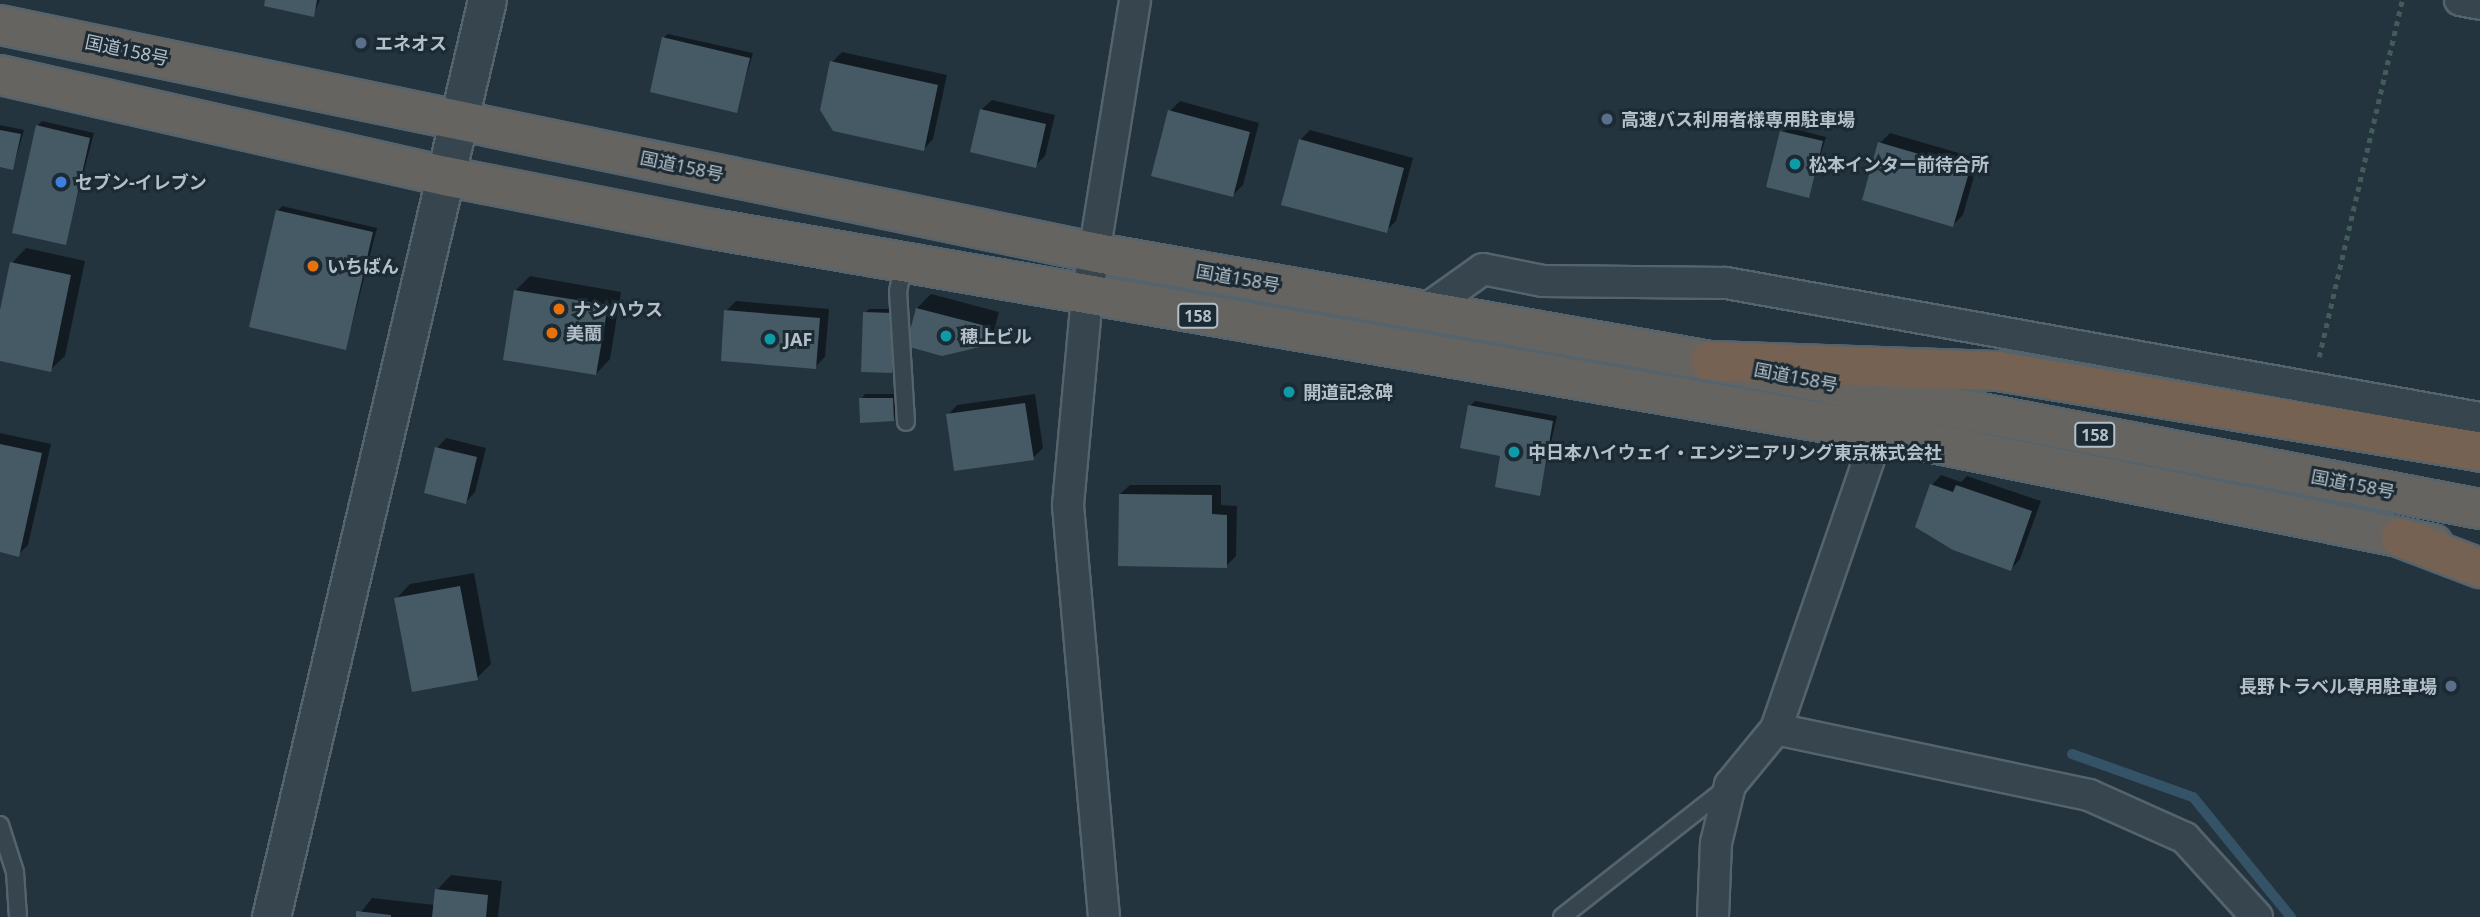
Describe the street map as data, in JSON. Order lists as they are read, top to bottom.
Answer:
{
  "streets": {
    "highway": ["国道158号", "158"]
  },
  "places": [
    "エネオス",
    "高速バス利用者様専用駐車場",
    "松本インター前待合所",
    "セブン-イレブン",
    "いちばん",
    "ナンハウス",
    "美蘭",
    "穂上ビル",
    "JAF",
    "開道記念碑",
    "中日本ハイウェイ・エンジニアリング東京株式会社",
    "長野トラベル専用駐車場"
  ]
}
